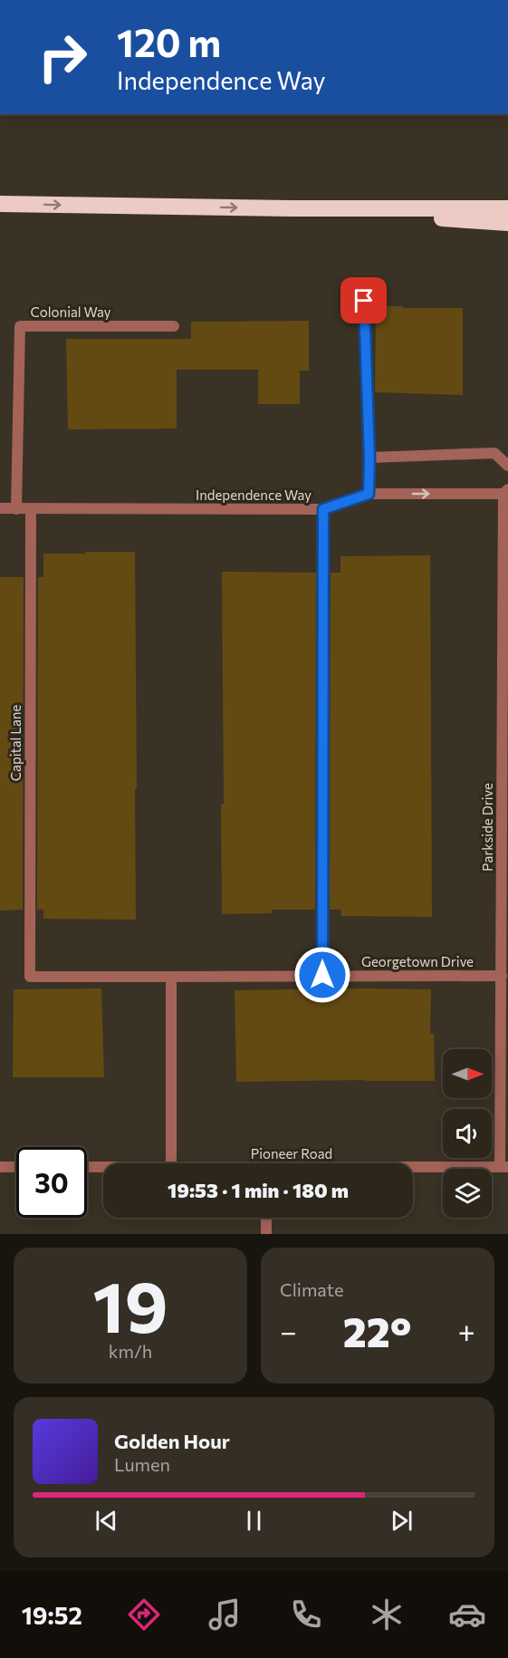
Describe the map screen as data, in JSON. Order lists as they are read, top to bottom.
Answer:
{
  "streets": {
    "street": [
      "Colonial Way",
      "Independence Way",
      "Capital Lane",
      "Parkside Drive",
      "Georgetown Drive",
      "Pioneer Road"
    ]
  },
  "crossings": [
    ["Colonial Way", "Independence Way"],
    ["Independence Way", "Capital Lane"],
    ["Independence Way", "Parkside Drive"],
    ["Capital Lane", "Georgetown Drive"],
    ["Parkside Drive", "Georgetown Drive"],
    ["Parkside Drive", "Pioneer Road"]
  ],
  "north": "right",
  "page": {
    "turn": ["120 m", "Independence Way"],
    "limit": "30",
    "trip": "19:53 · 1 min · 180 m",
    "tile": [
      ["19", "km/h"],
      "Climate"
    ],
    "heat": ["−", "22°", "+"],
    "song": ["Golden Hour", "Lumen"],
    "tabs": "19:52"
  }
}
